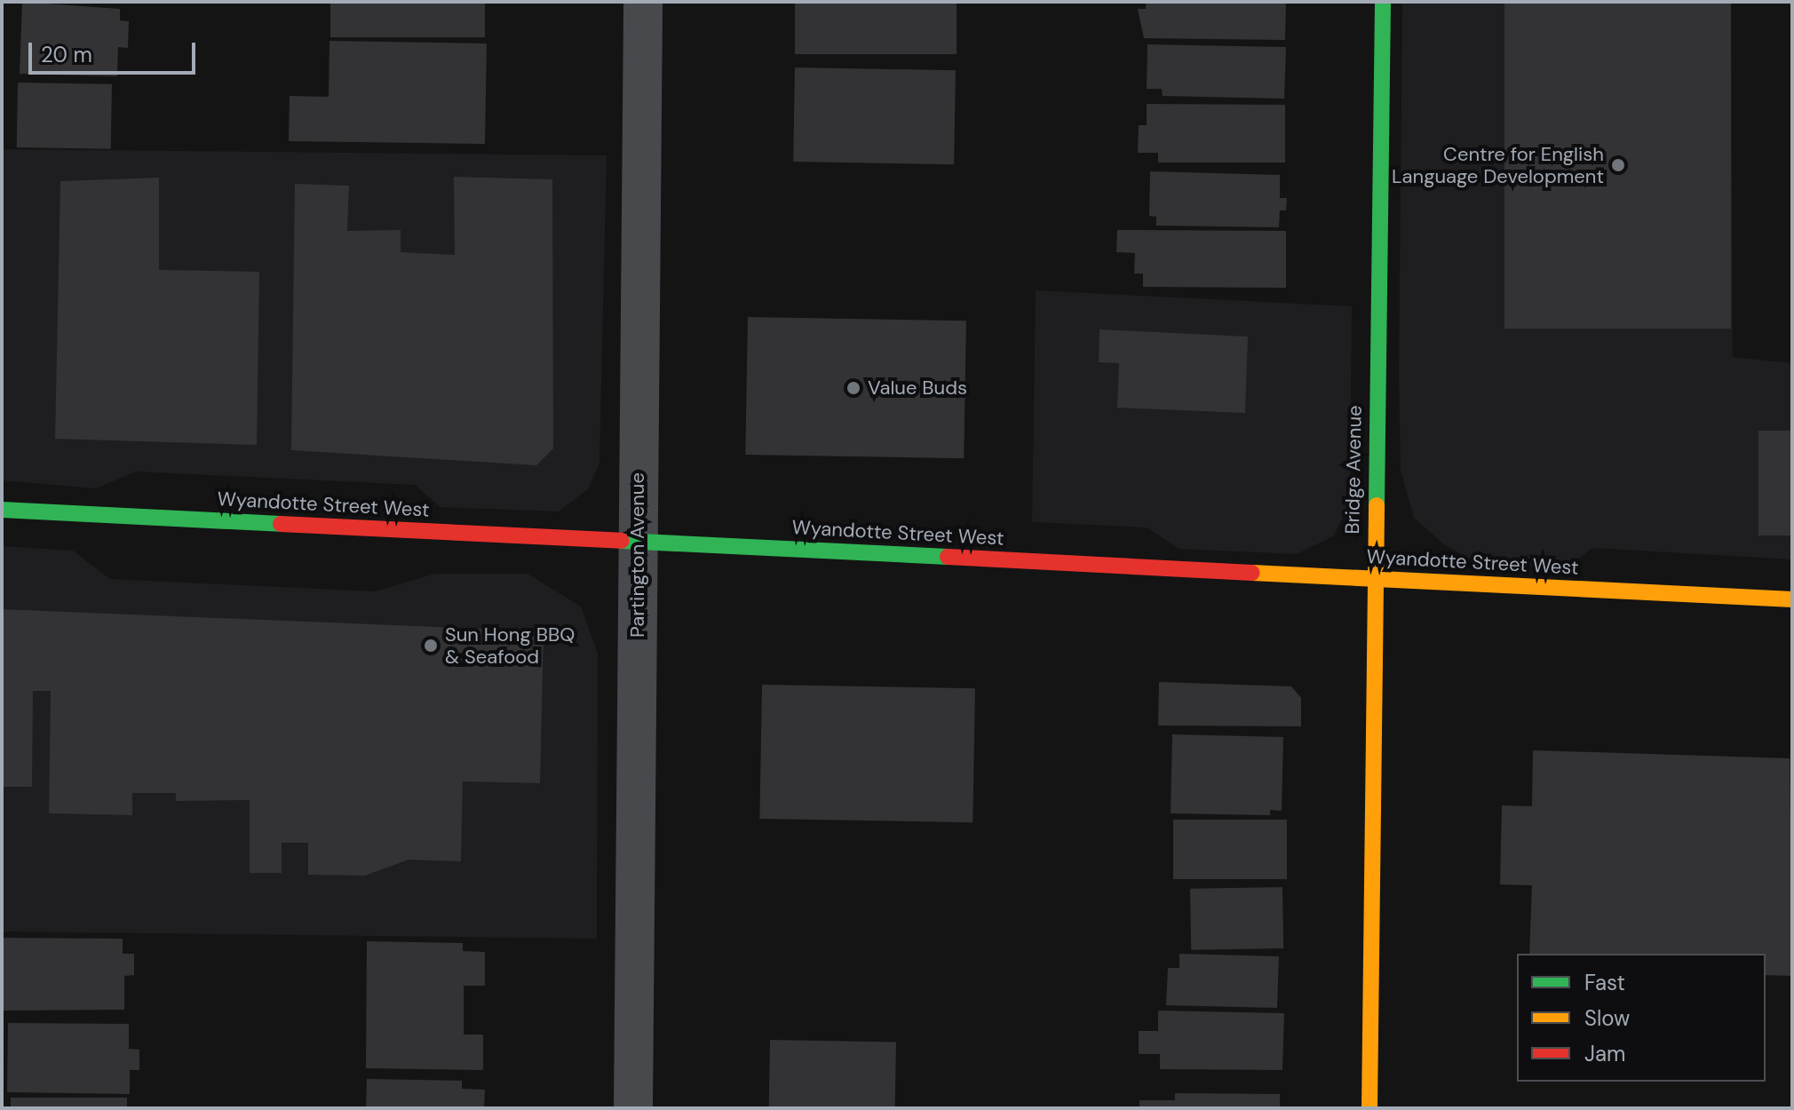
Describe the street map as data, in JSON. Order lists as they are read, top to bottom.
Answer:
{
  "streets": {
    "main road": ["Bridge Avenue", "Wyandotte Street West"],
    "street": ["Partington Avenue"]
  },
  "crossings": [
    ["Bridge Avenue", "Wyandotte Street West"],
    ["Wyandotte Street West", "Partington Avenue"]
  ],
  "places": ["Centre for English Language Development", "Value Buds", "Sun Hong BBQ & Seafood"],
  "legend": ["Fast", "Slow", "Jam"],
  "scale_bar": "20 m"
}
